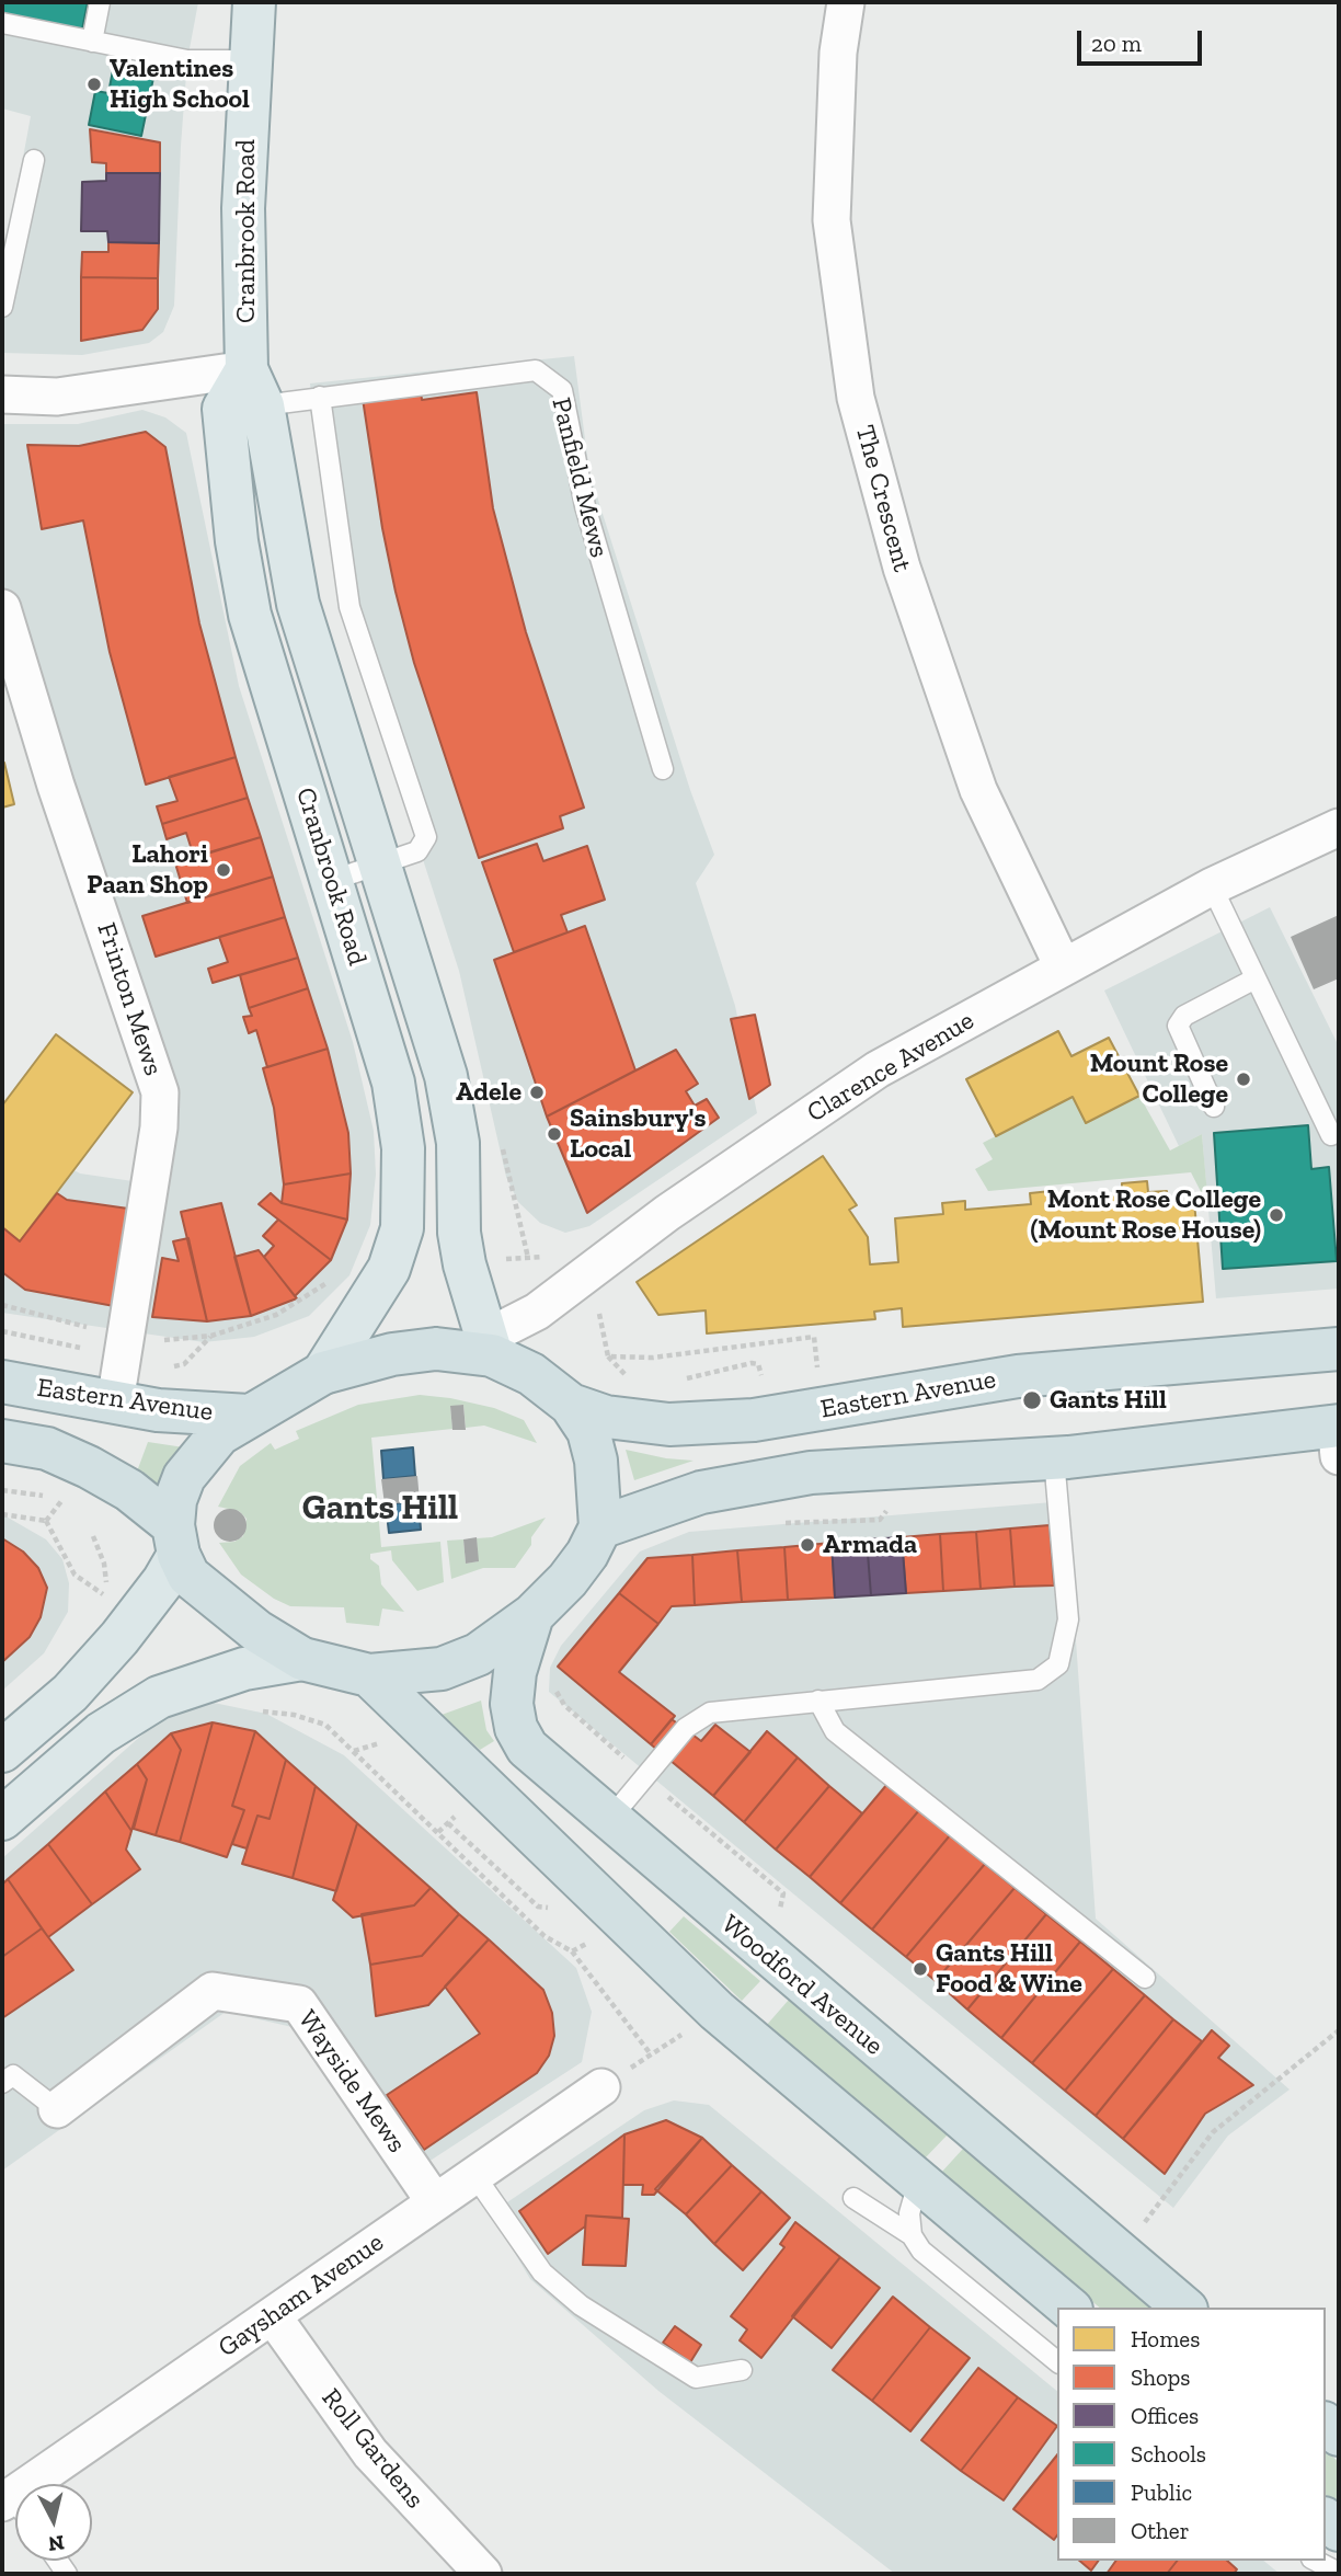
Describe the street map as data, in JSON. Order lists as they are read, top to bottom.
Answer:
{
  "streets": {
    "highway": ["Eastern Avenue", "Woodford Avenue"],
    "main road": ["Cranbrook Road"],
    "street": [
      "The Crescent",
      "Frinton Mews",
      "Clarence Avenue",
      "Wayside Mews",
      "Gaysham Avenue",
      "Roll Gardens"
    ],
    "lane": ["Panfield Mews"]
  },
  "crossings": [
    ["Cranbrook Road", "Panfield Mews"],
    ["Cranbrook Road", "Clarence Avenue"],
    ["The Crescent", "Clarence Avenue"],
    ["Frinton Mews", "Eastern Avenue"],
    ["Wayside Mews", "Gaysham Avenue"],
    ["Gaysham Avenue", "Roll Gardens"]
  ],
  "districts": ["Gants Hill"],
  "places": [
    "Valentines High School",
    "Lahori Paan Shop",
    "Mount Rose College",
    "Adele",
    "Sainsbury's Local",
    "Mont Rose College (Mount Rose House)",
    "Gants Hill",
    "Armada",
    "Gants Hill Food & Wine"
  ],
  "legend": [
    "Homes",
    "Shops",
    "Offices",
    "Schools",
    "Public",
    "Other"
  ],
  "scale_bar": "20 m",
  "north": "bottom"
}
